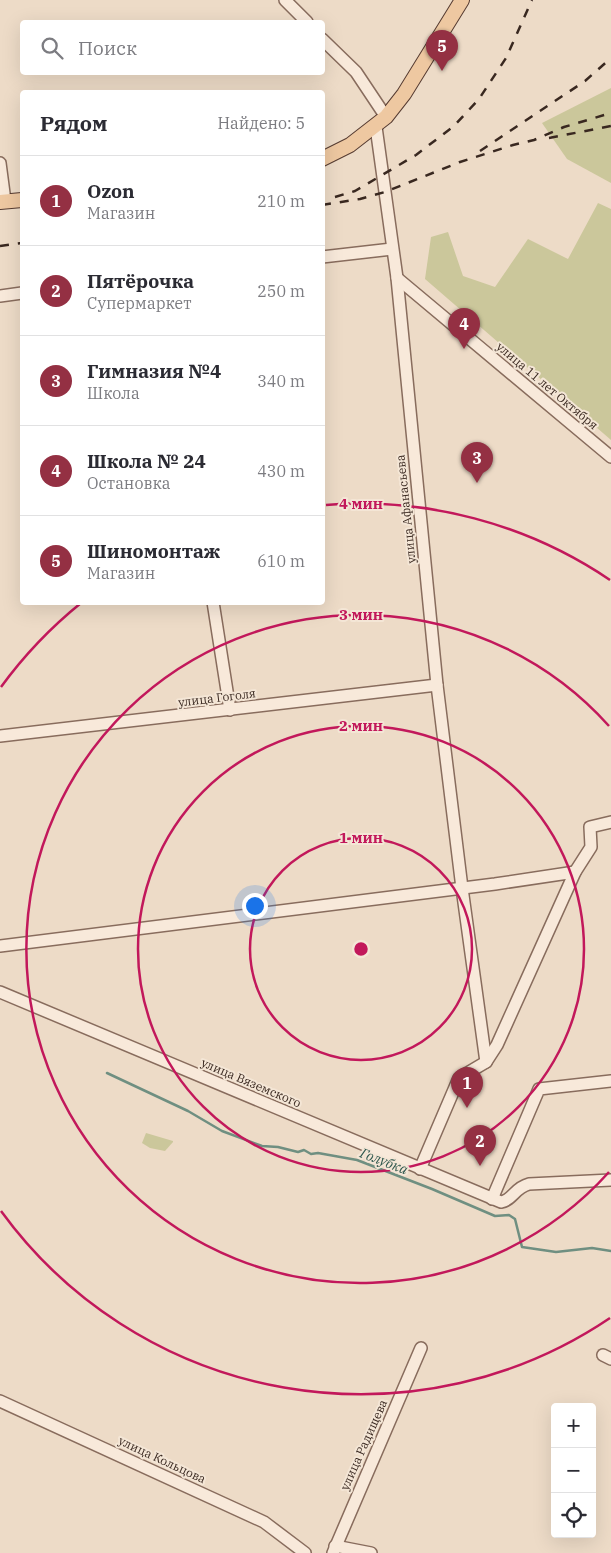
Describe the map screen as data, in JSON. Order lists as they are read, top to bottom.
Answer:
{
  "streets": {
    "street": [
      "улица 11 лет Октября",
      "улица Афанасьева",
      "улица Гоголя",
      "улица Вяземского",
      "улица Радищева",
      "улица Кольцова"
    ]
  },
  "crossings": [
    ["улица 11 лет Октября", "улица Афанасьева"],
    ["улица Афанасьева", "улица Гоголя"]
  ],
  "water": ["Голубка"],
  "page": {
    "search": "Поиск",
    "pins": [
      "5",
      "4",
      "3",
      "1",
      "2"
    ],
    "heading": ["Рядом", "Найдено: 5"],
    "list": [
      {
        "mark": "1",
        "name": "Ozon",
        "note": "Магазин",
        "value": "210 m"
      },
      {
        "mark": "2",
        "name": "Пятёрочка",
        "note": "Супермаркет",
        "value": "250 m"
      },
      {
        "mark": "3",
        "name": "Гимназия №4",
        "note": "Школа",
        "value": "340 m"
      },
      {
        "mark": "4",
        "name": "Школа № 24",
        "note": "Остановка",
        "value": "430 m"
      },
      {
        "mark": "5",
        "name": "Шиномонтаж",
        "note": "Магазин",
        "value": "610 m"
      }
    ],
    "map_buttons": ["+", "−"]
  },
  "rings": [
    "4 мин",
    "3 мин",
    "2 мин",
    "1 мин"
  ]
}
